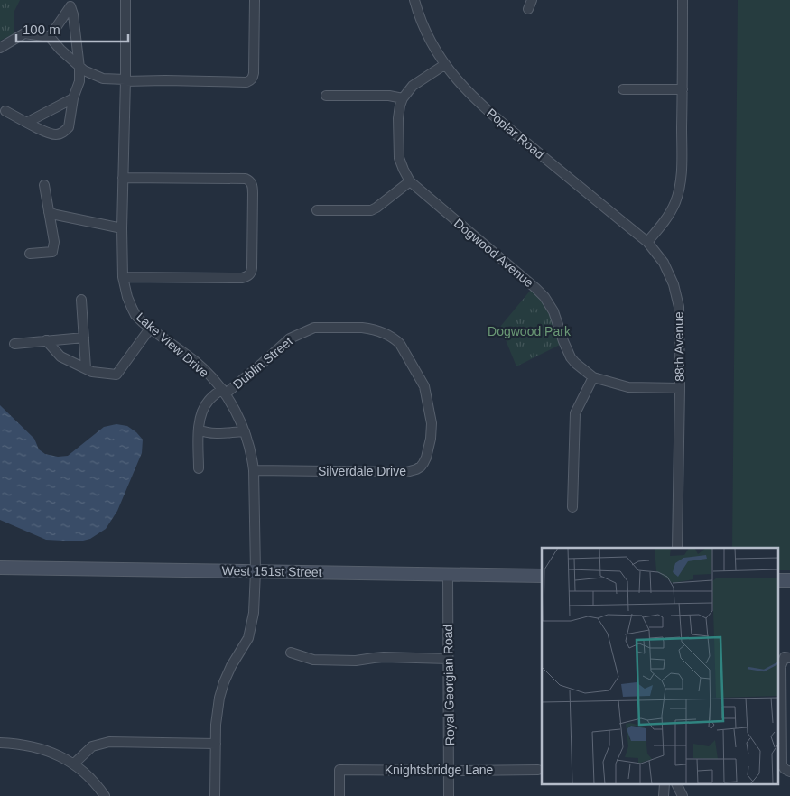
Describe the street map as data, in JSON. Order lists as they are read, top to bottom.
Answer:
{
  "streets": {
    "street": [
      "Poplar Road",
      "Dogwood Avenue",
      "Lake View Drive",
      "88th Avenue",
      "Dublin Street",
      "Silverdale Drive",
      "West 151st Street",
      "Royal Georgian Road",
      "Knightsbridge Lane"
    ]
  },
  "crossings": [
    ["Poplar Road", "88th Avenue"],
    ["Dogwood Avenue", "88th Avenue"],
    ["Lake View Drive", "Dublin Street"],
    ["Lake View Drive", "Silverdale Drive"],
    ["Lake View Drive", "West 151st Street"],
    ["Dublin Street", "Silverdale Drive"],
    ["West 151st Street", "Royal Georgian Road"],
    ["Royal Georgian Road", "Knightsbridge Lane"]
  ],
  "parks": ["Dogwood Park"],
  "scale_bar": "100 m"
}
